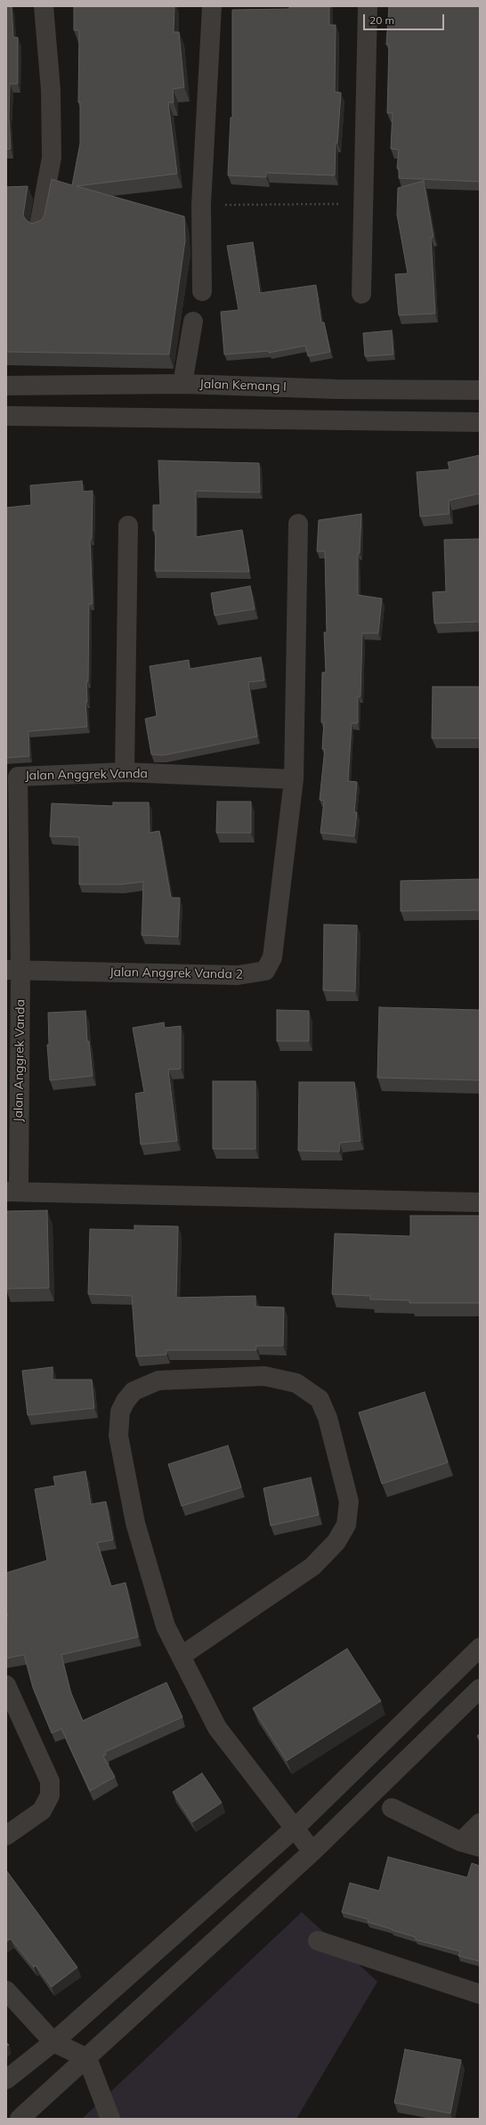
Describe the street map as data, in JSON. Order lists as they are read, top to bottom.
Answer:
{
  "streets": {
    "street": ["Jalan Kemang I", "Jalan Anggrek Vanda", "Jalan Anggrek Vanda 2"]
  },
  "crossings": [
    ["Jalan Anggrek Vanda", "Jalan Anggrek Vanda 2"]
  ],
  "scale_bar": "20 m"
}
